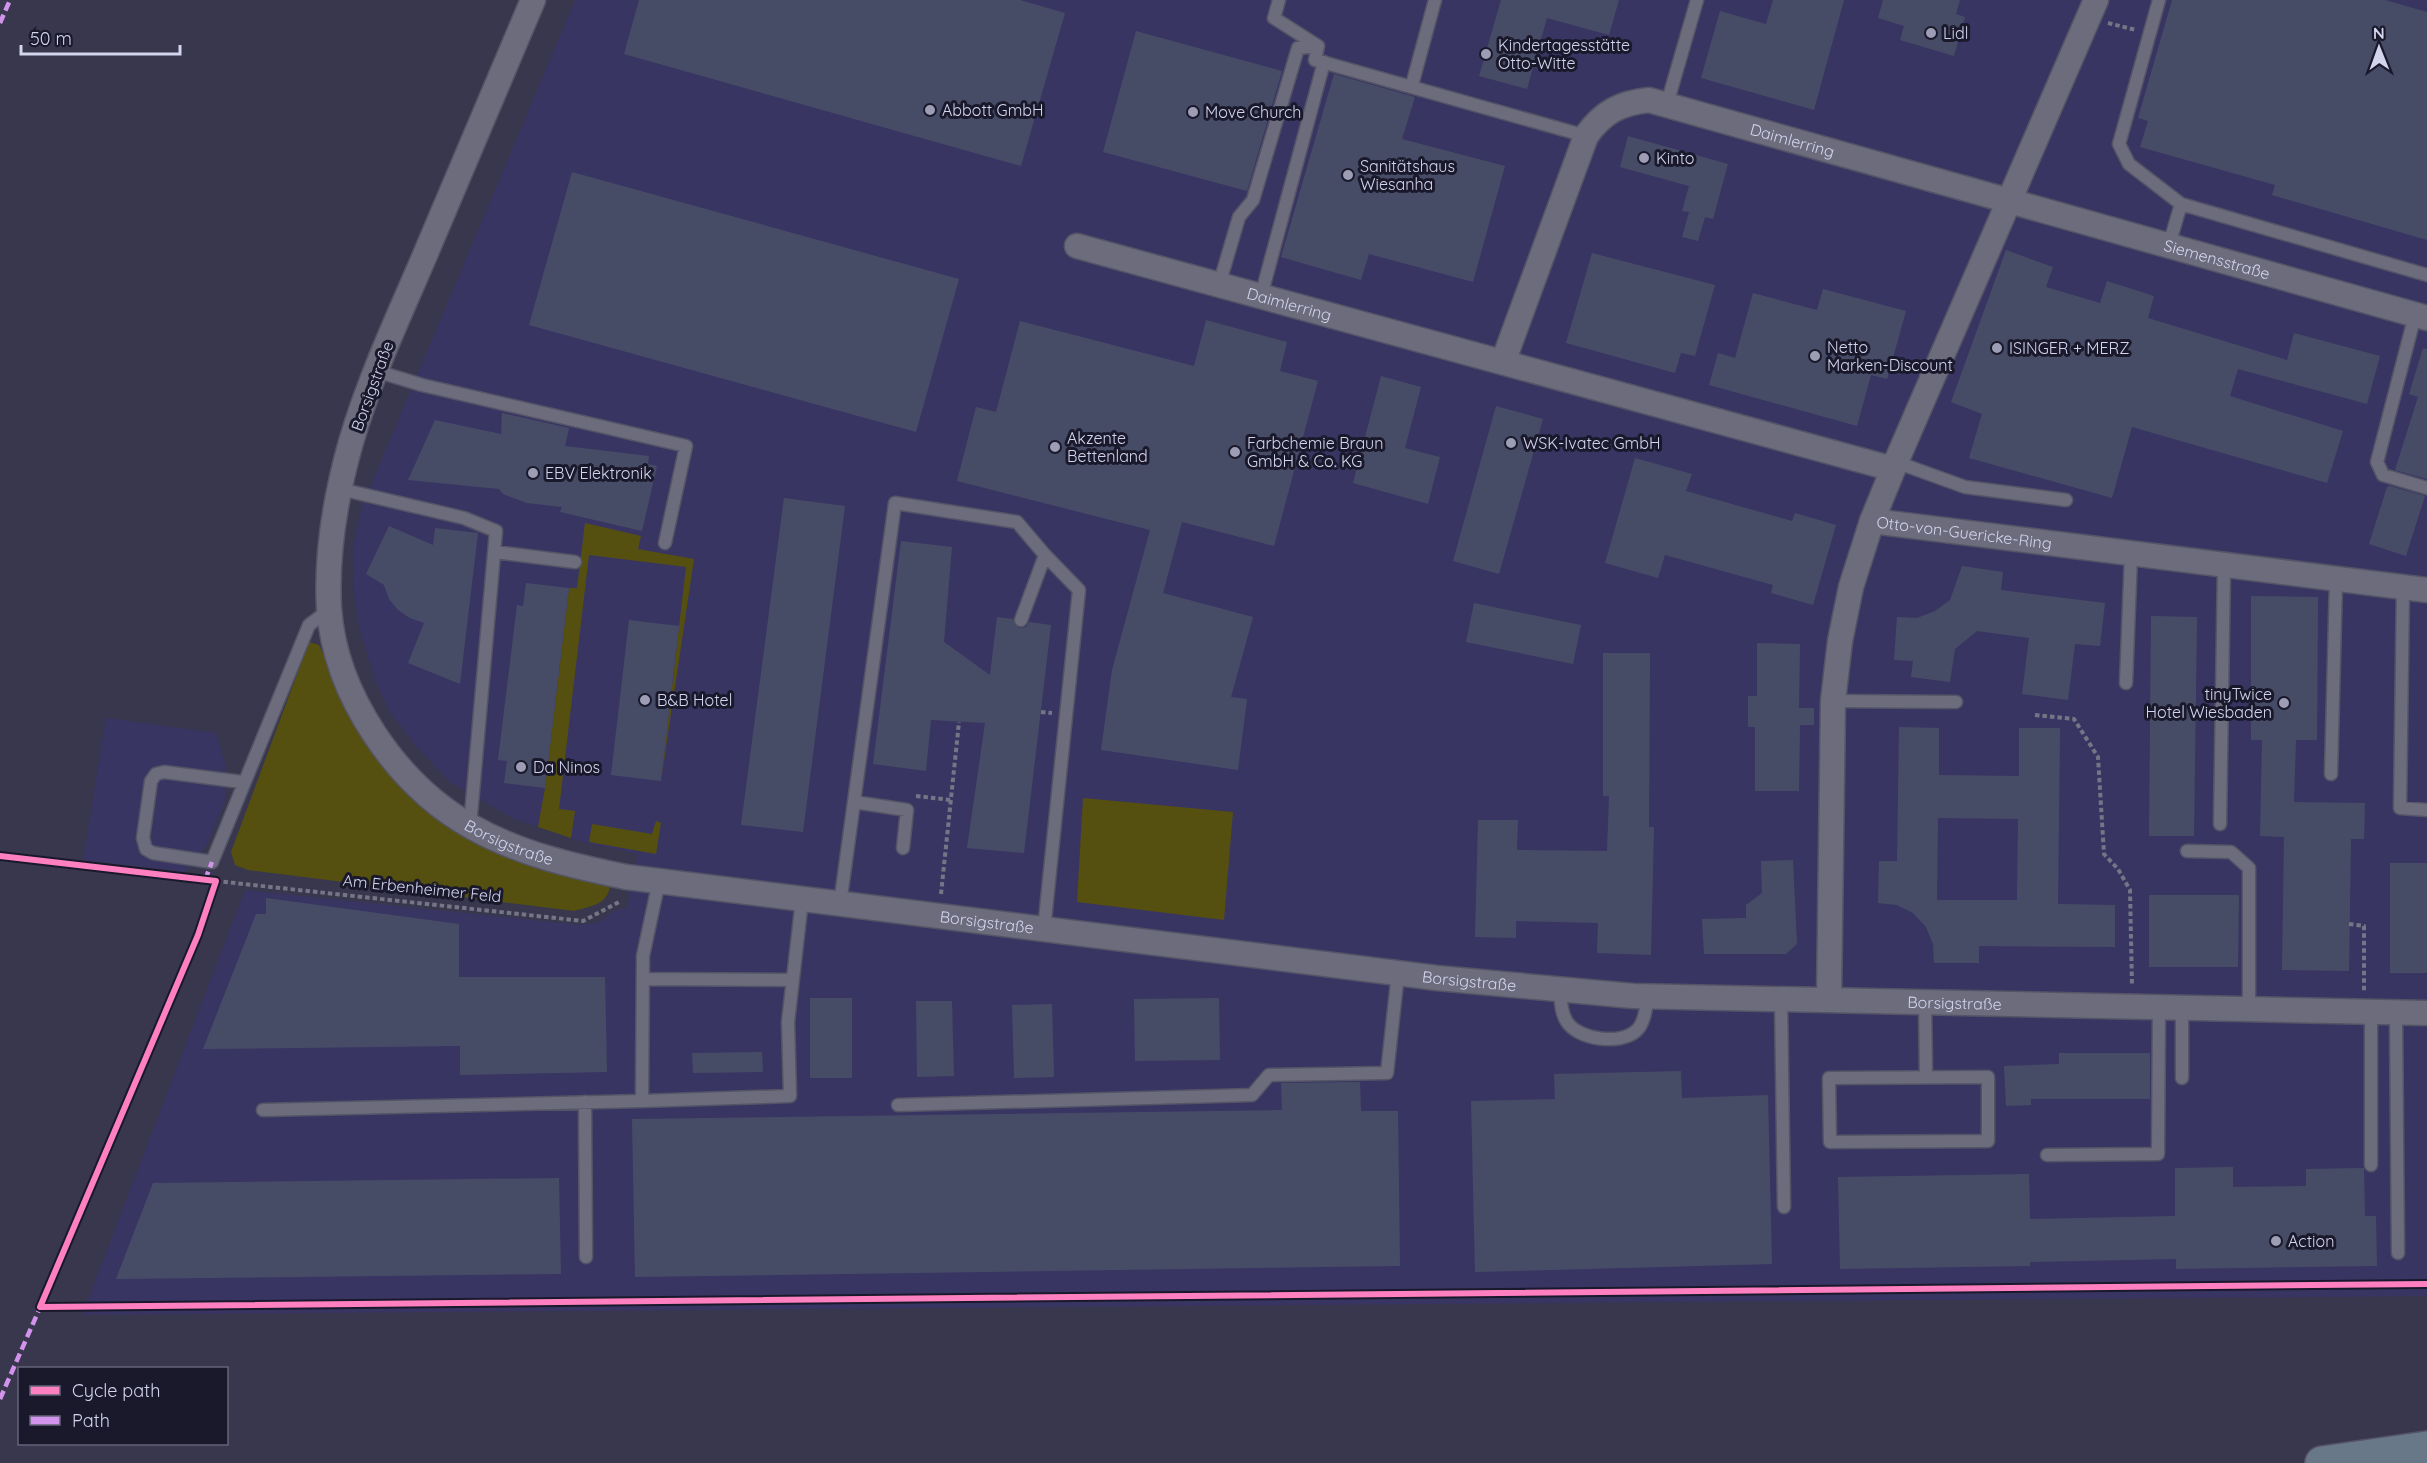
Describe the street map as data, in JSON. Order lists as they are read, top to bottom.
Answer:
{
  "streets": {
    "street": [
      "Daimlerring",
      "Siemensstraße",
      "Borsigstraße",
      "Otto-von-Guericke-Ring"
    ],
    "path": ["Am Erbenheimer Feld"]
  },
  "crossings": [
    ["Daimlerring", "Siemensstraße"],
    ["Borsigstraße", "Otto-von-Guericke-Ring"]
  ],
  "places": [
    "Lidl",
    "Kindertagesstätte Otto-Witte",
    "Abbott GmbH",
    "Move Church",
    "Kinto",
    "Sanitätshaus Wiesanha",
    "ISINGER + MERZ",
    "Netto Marken-Discount",
    "WSK-Ivatec GmbH",
    "Akzente Bettenland",
    "Farbchemie Braun GmbH & Co. KG",
    "EBV Elektronik",
    "B&B Hotel",
    "tinyTwice Hotel Wiesbaden",
    "Da Ninos",
    "Action"
  ],
  "legend": ["Cycle path", "Path"],
  "scale_bar": "50 m",
  "north": "top"
}
